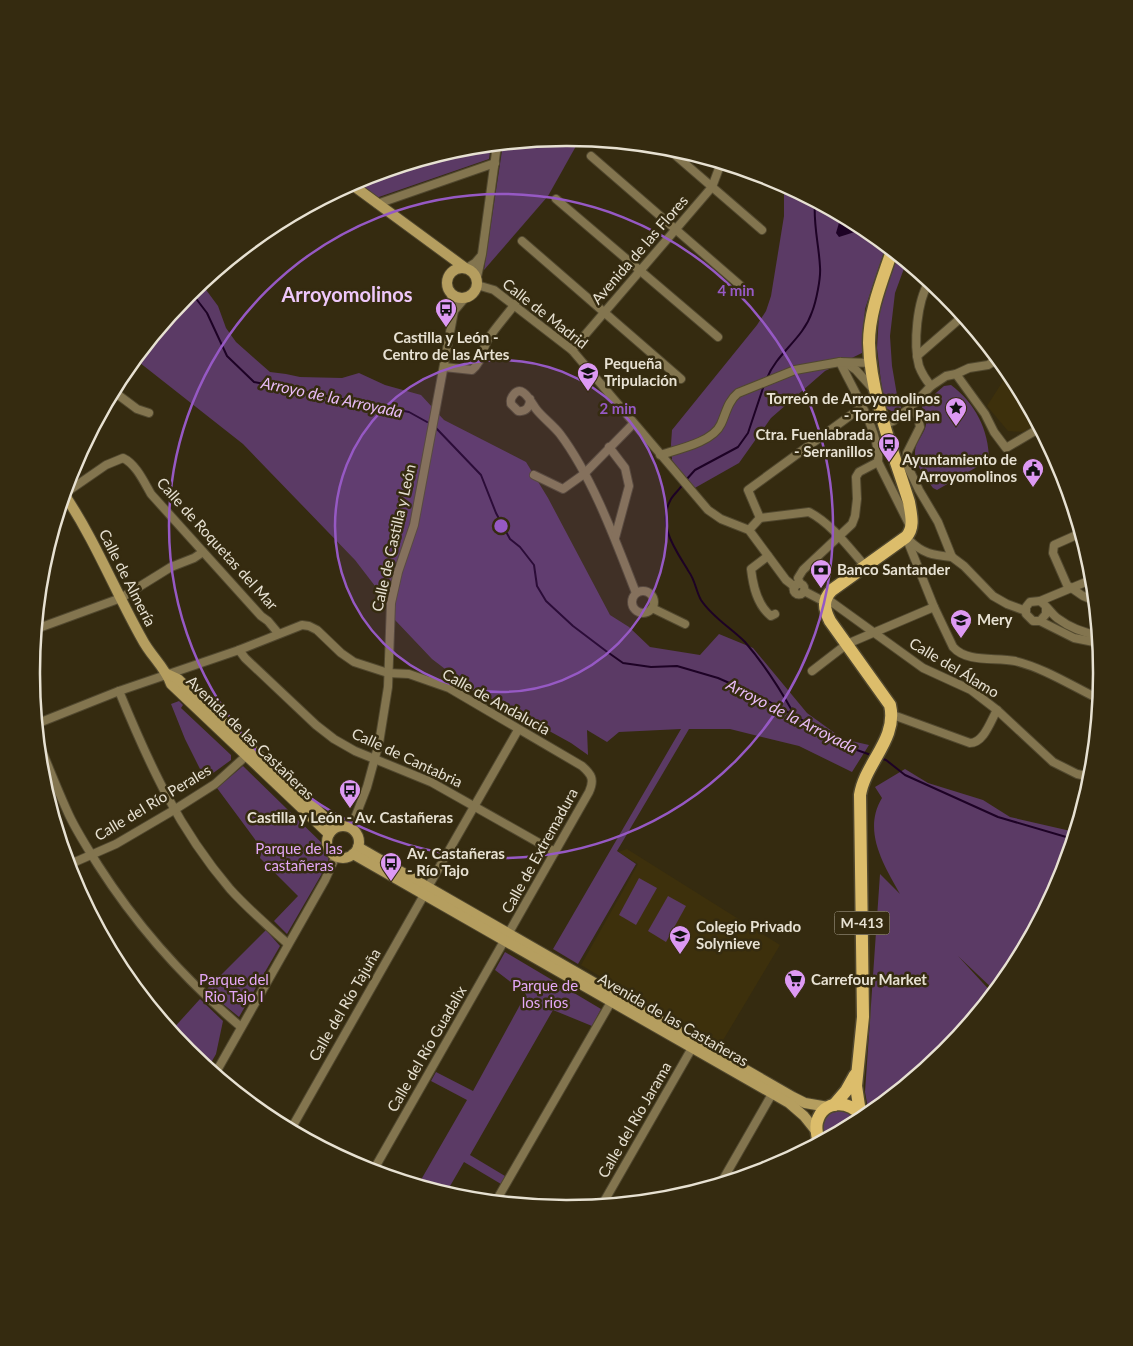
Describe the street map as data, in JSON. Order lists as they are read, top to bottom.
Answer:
{
  "streets": {
    "main road": ["M-413"],
    "street": [
      "Avenida de las Flores",
      "Calle de Madrid",
      "Calle de Castilla y León",
      "Calle de Roquetas del Mar",
      "Calle de Almería",
      "Calle del Álamo",
      "Calle de Andalucía",
      "Avenida de las Castañeras",
      "Calle de Cantabria",
      "Calle del Río Perales",
      "Calle de Extremadura",
      "Calle del Río Tajuña",
      "Calle del Río Guadalix",
      "Calle del Río Jarama"
    ]
  },
  "crossings": [
    ["Avenida de las Flores", "Calle de Madrid"],
    ["Calle de Madrid", "Calle de Castilla y León"],
    ["Calle de Castilla y León", "Calle de Andalucía"],
    ["Calle de Castilla y León", "Avenida de las Castañeras"],
    ["Calle de Castilla y León", "Calle de Cantabria"],
    ["Calle de Roquetas del Mar", "Calle de Andalucía"],
    ["Calle de Almería", "Avenida de las Castañeras"],
    ["Calle de Andalucía", "Calle de Extremadura"],
    ["Calle de Andalucía", "Calle del Río Tajuña"],
    ["Avenida de las Castañeras", "Calle del Río Perales"],
    ["Avenida de las Castañeras", "Calle de Extremadura"],
    ["Avenida de las Castañeras", "M-413"],
    ["Avenida de las Castañeras", "Calle del Río Tajuña"],
    ["Avenida de las Castañeras", "Calle del Río Guadalix"],
    ["Avenida de las Castañeras", "Calle del Río Jarama"],
    ["Calle de Cantabria", "Calle de Extremadura"],
    ["Calle de Cantabria", "Calle del Río Tajuña"],
    ["Calle de Extremadura", "Calle del Río Guadalix"]
  ],
  "districts": ["Arroyomolinos"],
  "water": ["Arroyo de la Arroyada"],
  "parks": ["Parque de las castañeras", "Parque del Rio Tajo I", "Parque de los rios"],
  "places": {
    "bus stop": [
      "Castilla y León - Centro de las Artes",
      "Ctra. Fuenlabrada - Serranillos",
      "Castilla y León - Av. Castañeras",
      "Av. Castañeras - Río Tajo"
    ],
    "school or university": ["Pequeña Tripulación", "Mery", "Colegio Privado Solynieve"],
    "place": ["Torreón de Arroyomolinos - Torre del Pan"],
    "public building": ["Ayuntamiento de Arroyomolinos"],
    "bank": ["Banco Santander"],
    "supermarket": ["Carrefour Market"]
  },
  "rings": ["4 min", "2 min"]
}
